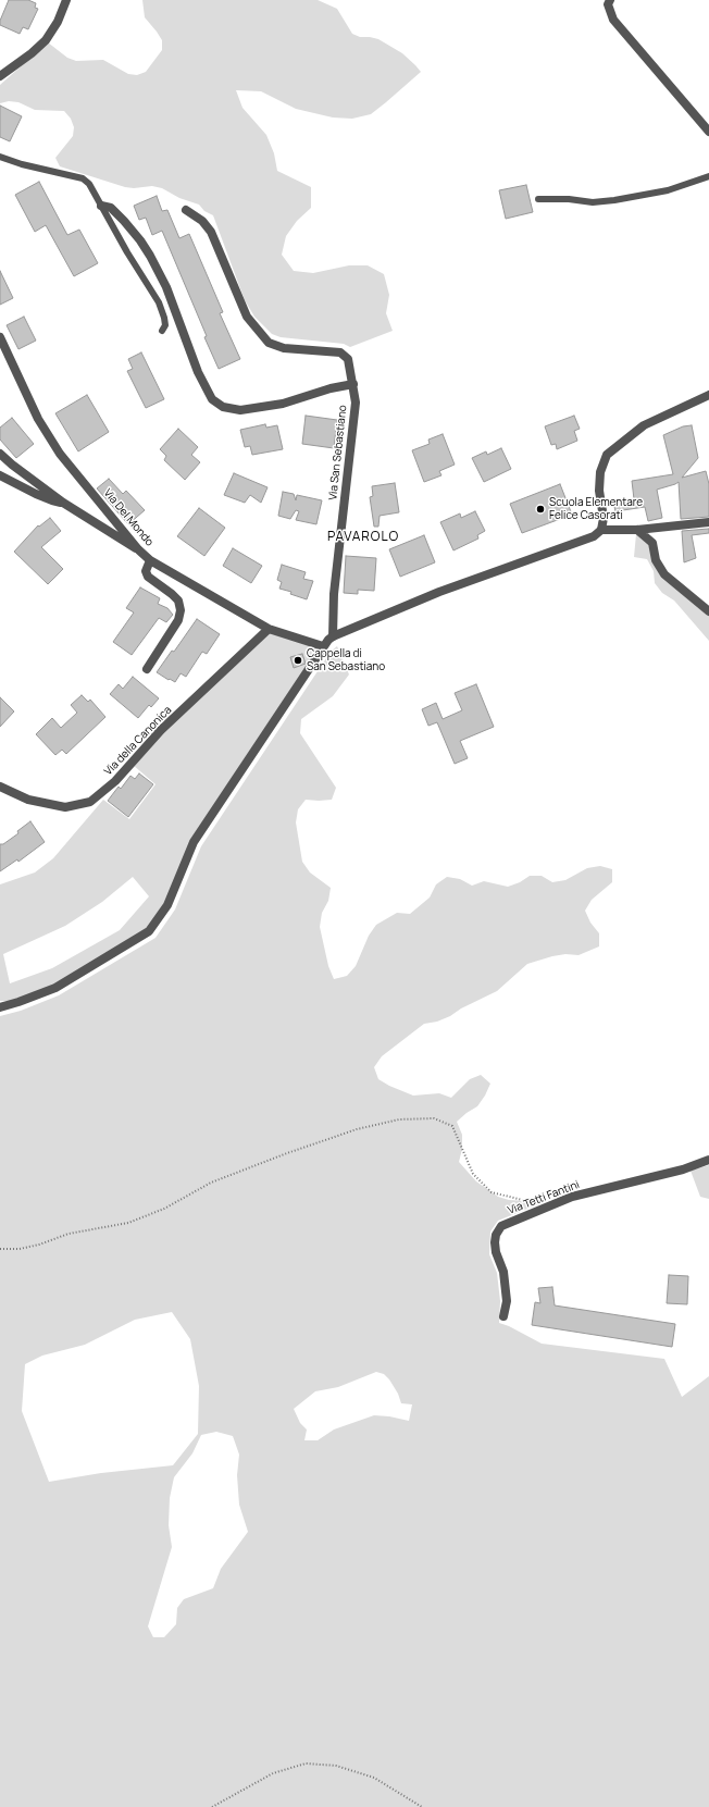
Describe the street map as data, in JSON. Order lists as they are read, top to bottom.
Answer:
{
  "streets": {
    "street": [
      "Via San Sebastiano",
      "Via Del Mondo",
      "Via della Canonica",
      "Via Tetti Fantini"
    ]
  },
  "crossings": [
    ["Via Del Mondo", "Via della Canonica"]
  ],
  "districts": ["PAVAROLO"],
  "places": ["Scuola Elementare Felice Casorati", "Cappella di San Sebastiano"]
}
